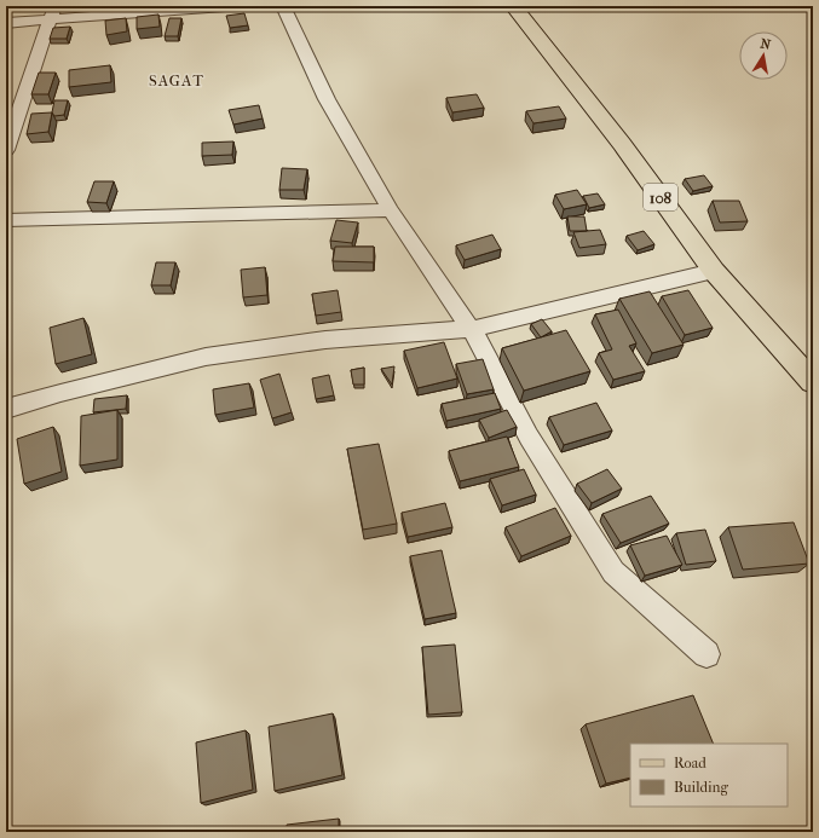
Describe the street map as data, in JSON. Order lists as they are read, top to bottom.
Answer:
{
  "streets": {
    "main road": ["108"]
  },
  "districts": ["SAGAT"],
  "legend": ["Road", "Building"],
  "north": "top"
}
